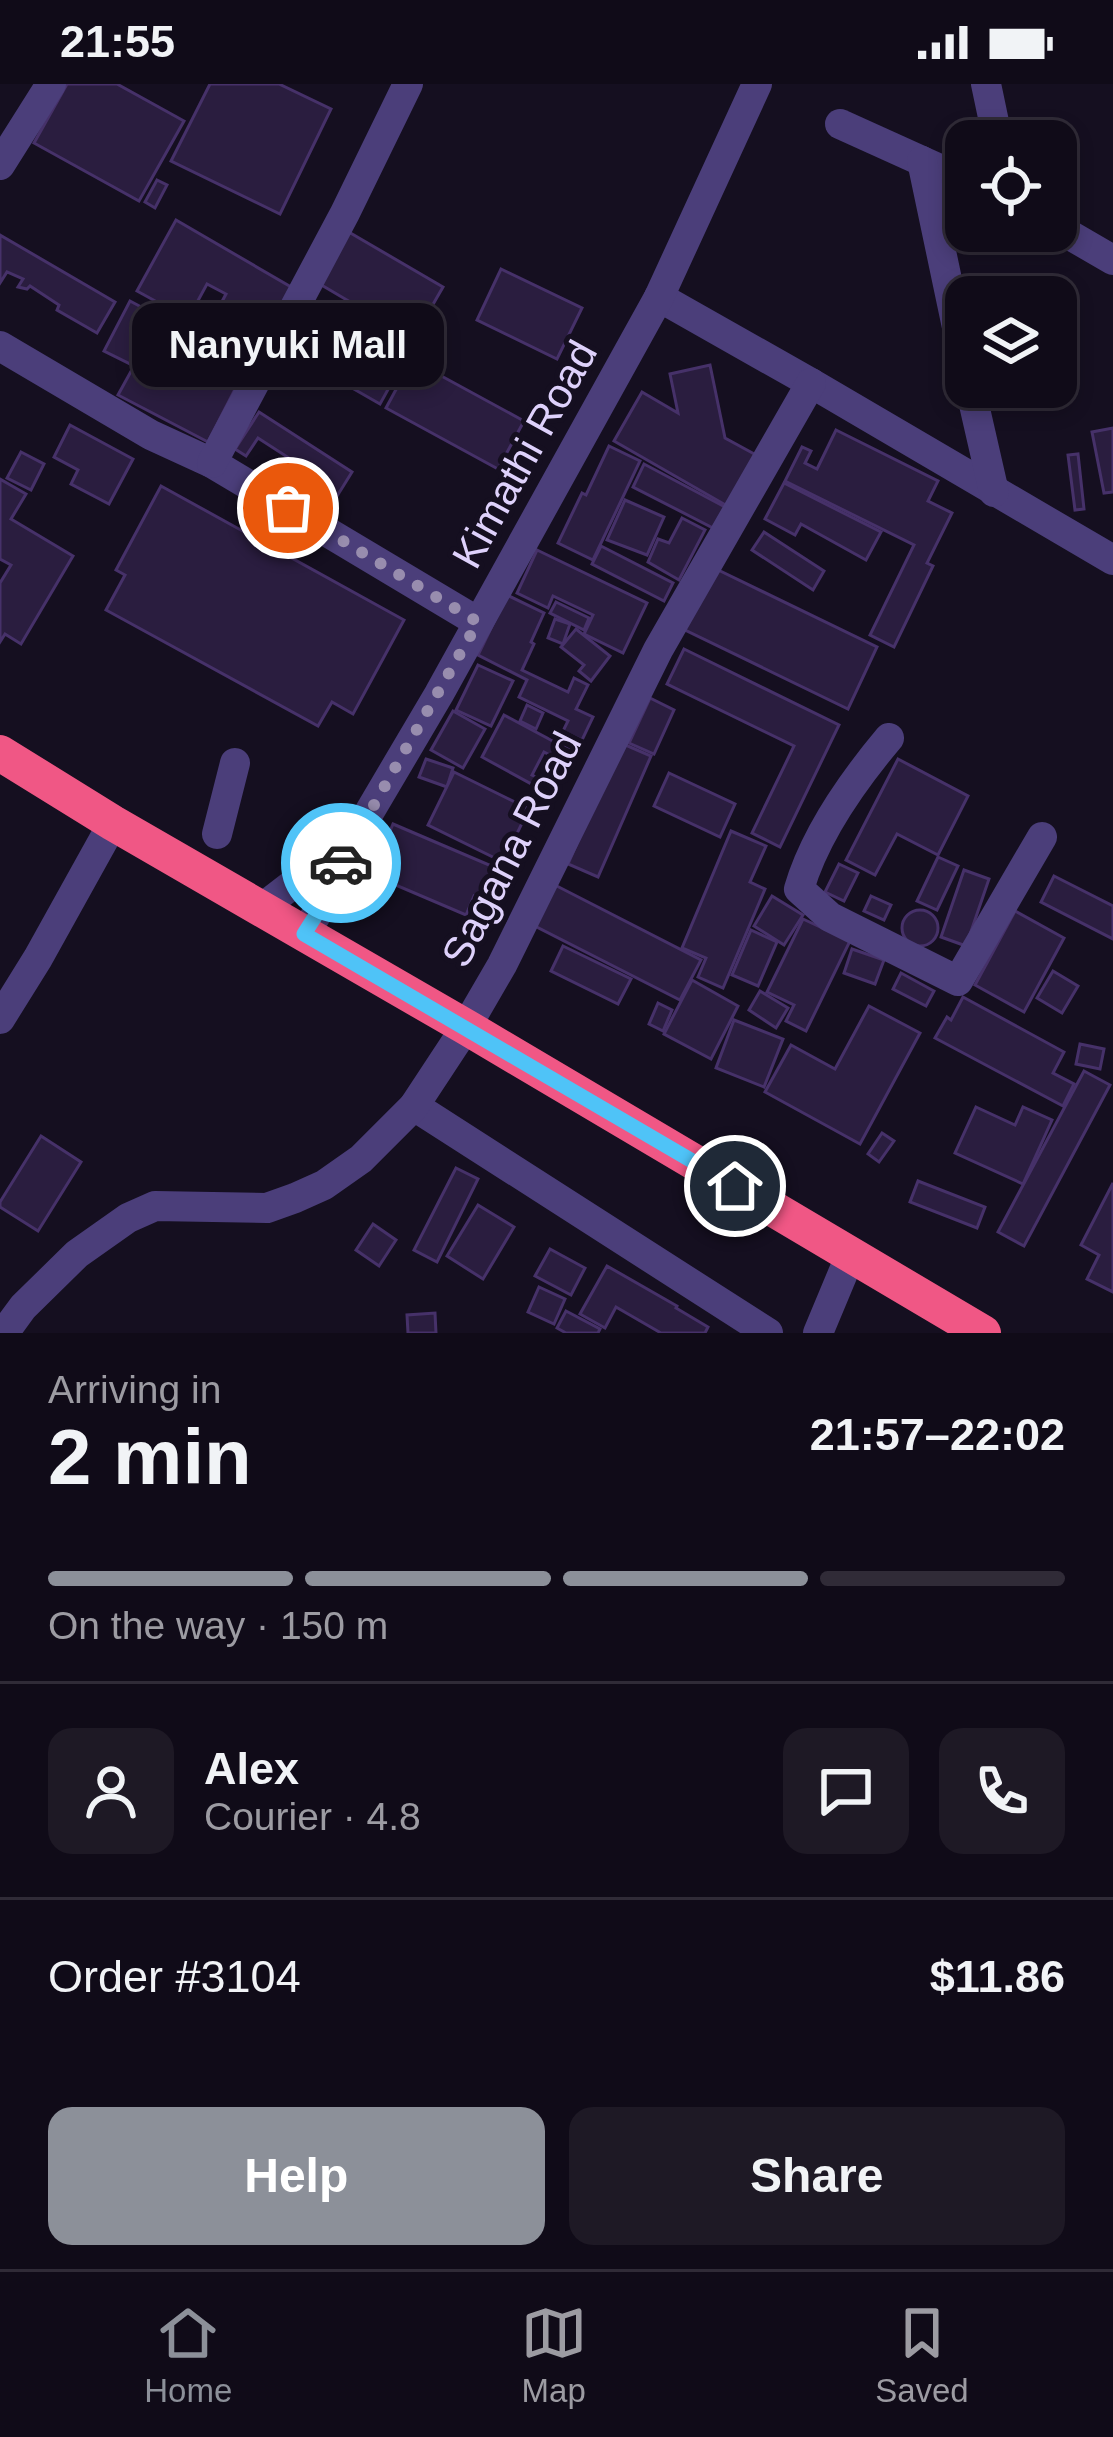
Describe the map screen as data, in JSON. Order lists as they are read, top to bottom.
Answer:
{
  "streets": {
    "street": ["Kimathi Road", "Sagana Road"]
  },
  "places": ["Nanyuki Mall"],
  "page": {
    "status": "21:55",
    "bubble": "Nanyuki Mall",
    "heading": ["2 min", "Arriving in", "21:57–22:02"],
    "panel": [
      "Alex",
      "Courier · 4.8",
      "Order #3104",
      "$11.86"
    ],
    "bar": "On the way · 150 m",
    "buttons": ["Help", "Share"],
    "tabs": ["Home", "Map", "Saved"]
  }
}
